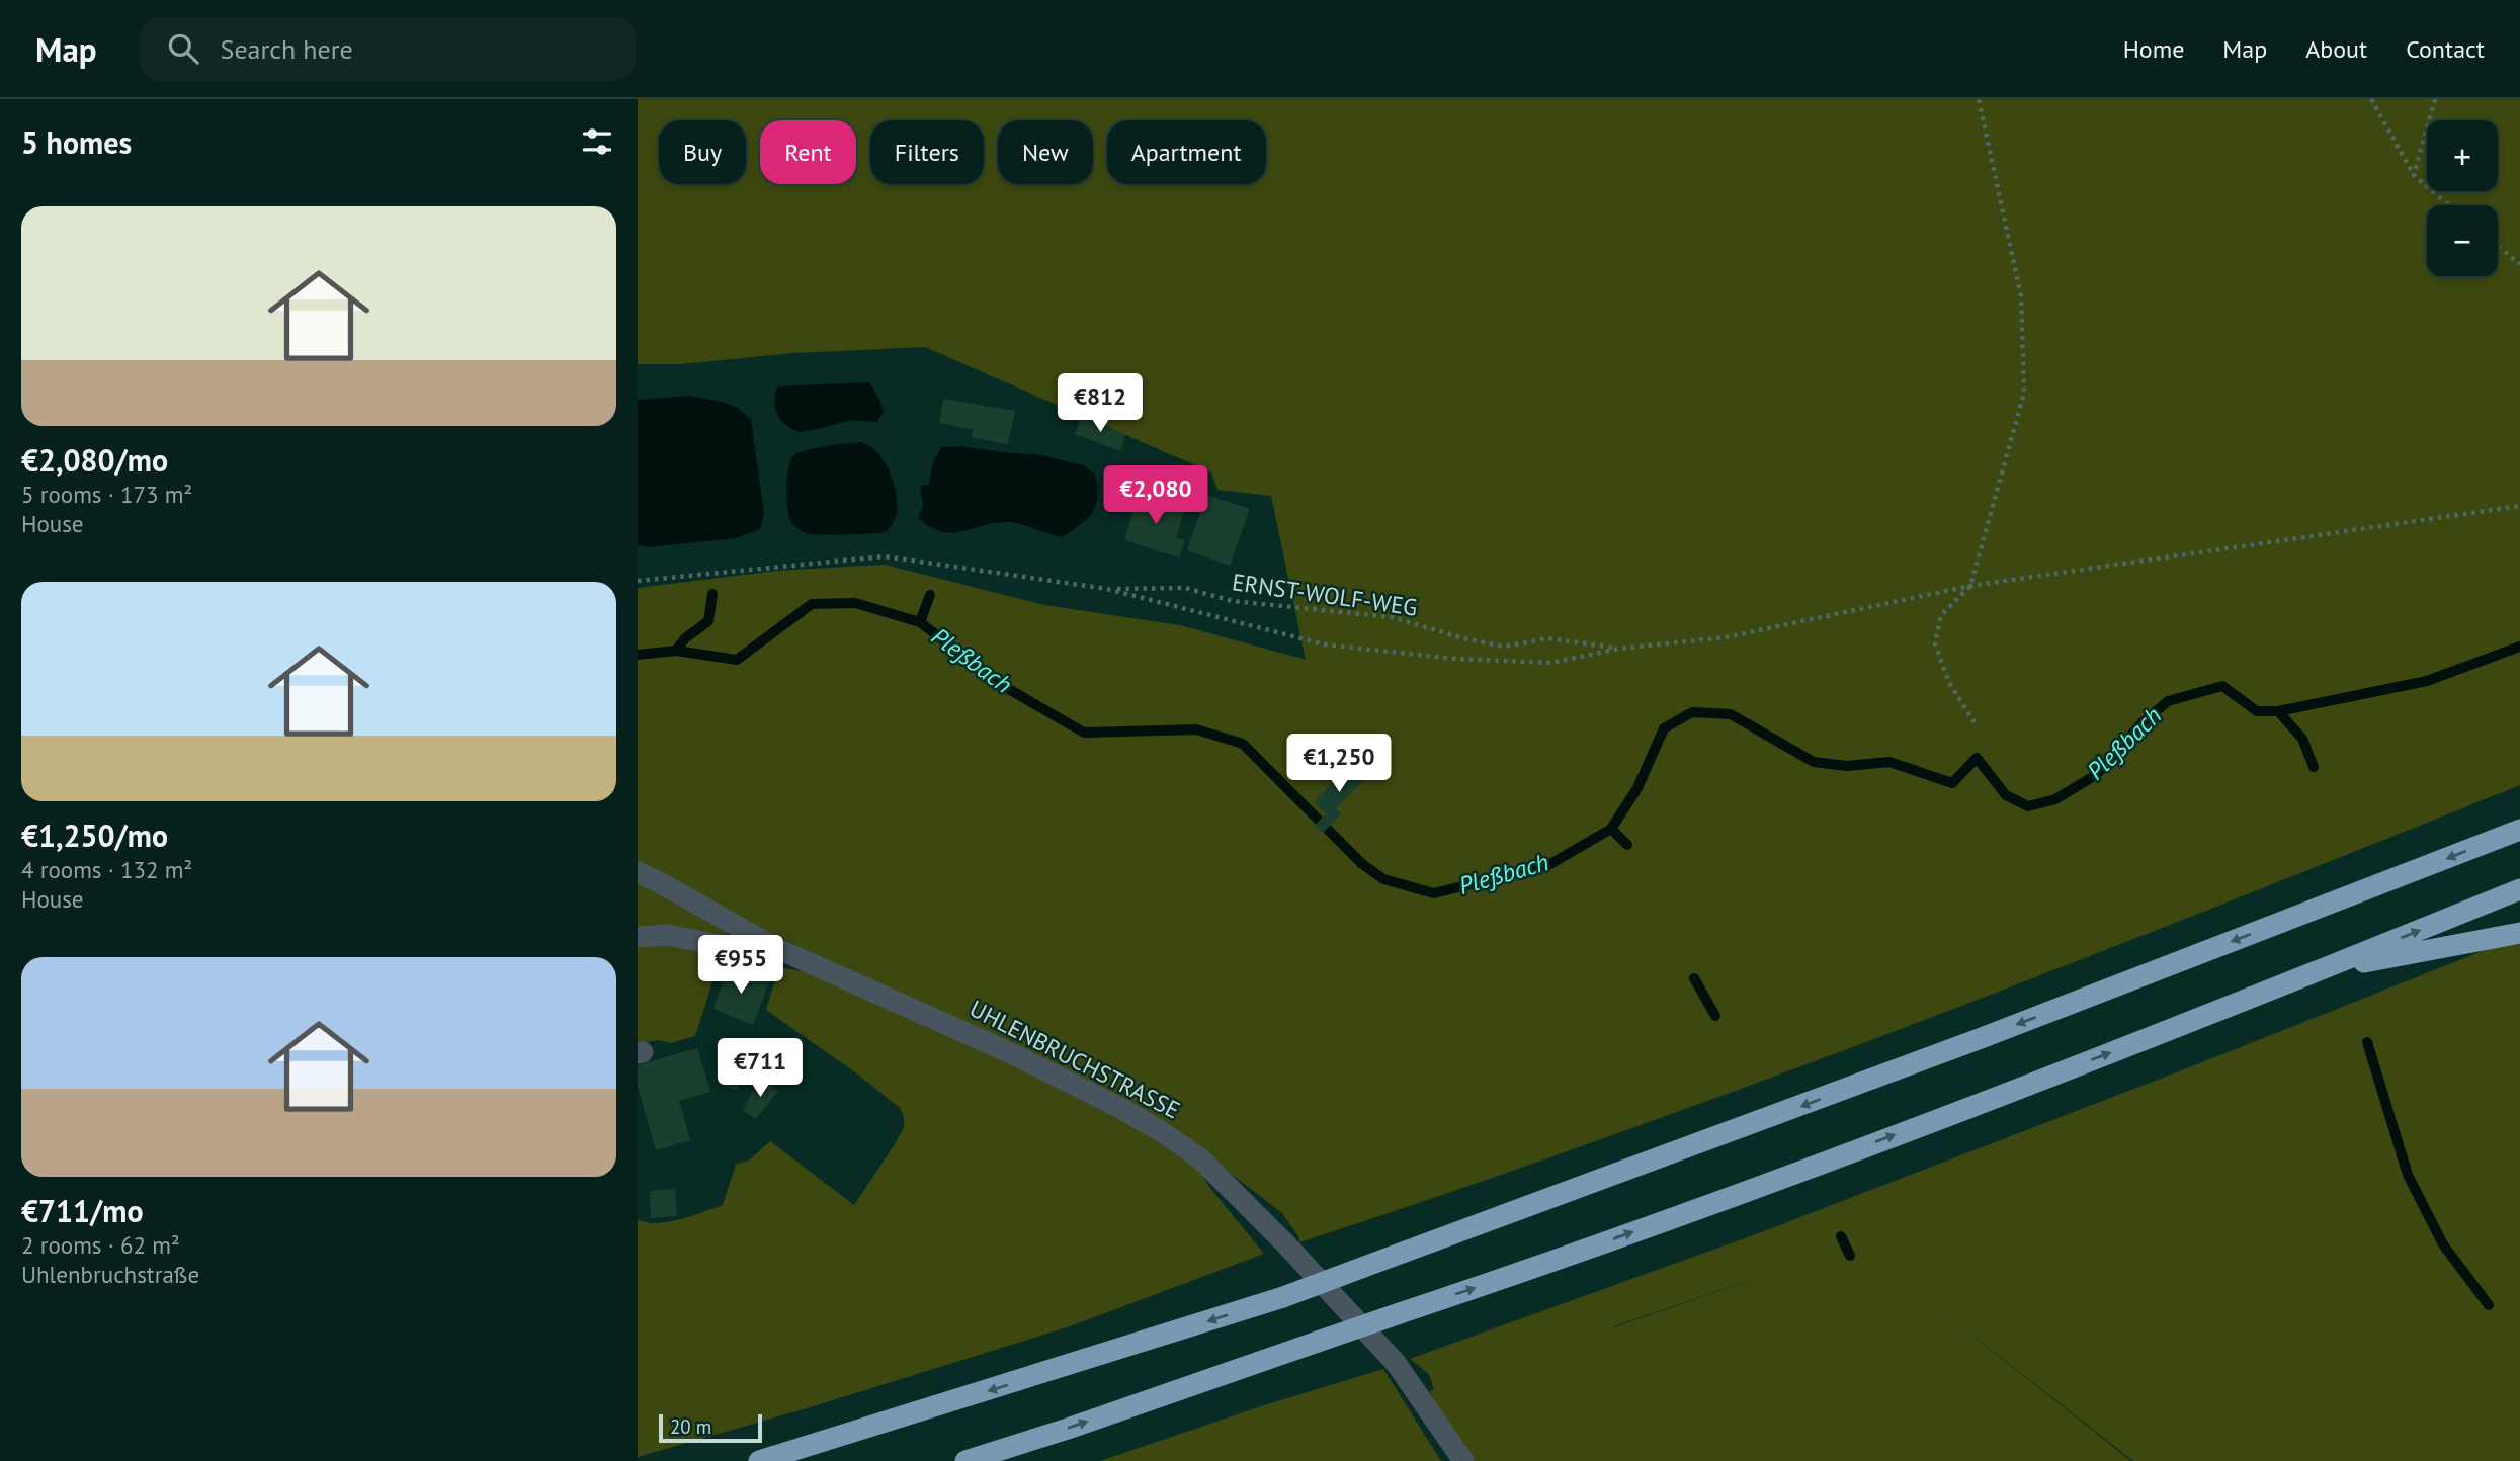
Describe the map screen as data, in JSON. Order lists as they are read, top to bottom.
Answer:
{
  "streets": {
    "street": ["UHLENBRUCHSTRASSE"],
    "path": ["ERNST-WOLF-WEG"]
  },
  "water": ["Pleßbach"],
  "scale_bar": "20 m",
  "page": {
    "header": "Map",
    "search": "Search here",
    "nav": [
      "Home",
      "Map",
      "About",
      "Contact"
    ],
    "heading": "5 homes",
    "map_buttons": ["+", "−"],
    "chip": [
      "Buy",
      "Rent",
      "Filters",
      "New",
      "Apartment"
    ],
    "list": [
      {
        "name": "€2,080/mo",
        "note": "5 rooms · 173 m² · House"
      },
      {
        "name": "€1,250/mo",
        "note": "4 rooms · 132 m² · House"
      },
      {
        "name": "€711/mo",
        "note": "2 rooms · 62 m² · Uhlenbruchstraße"
      }
    ],
    "price": [
      "€812",
      "€2,080",
      "€1,250",
      "€955",
      "€711"
    ],
    "scale": "20 m"
  }
}
